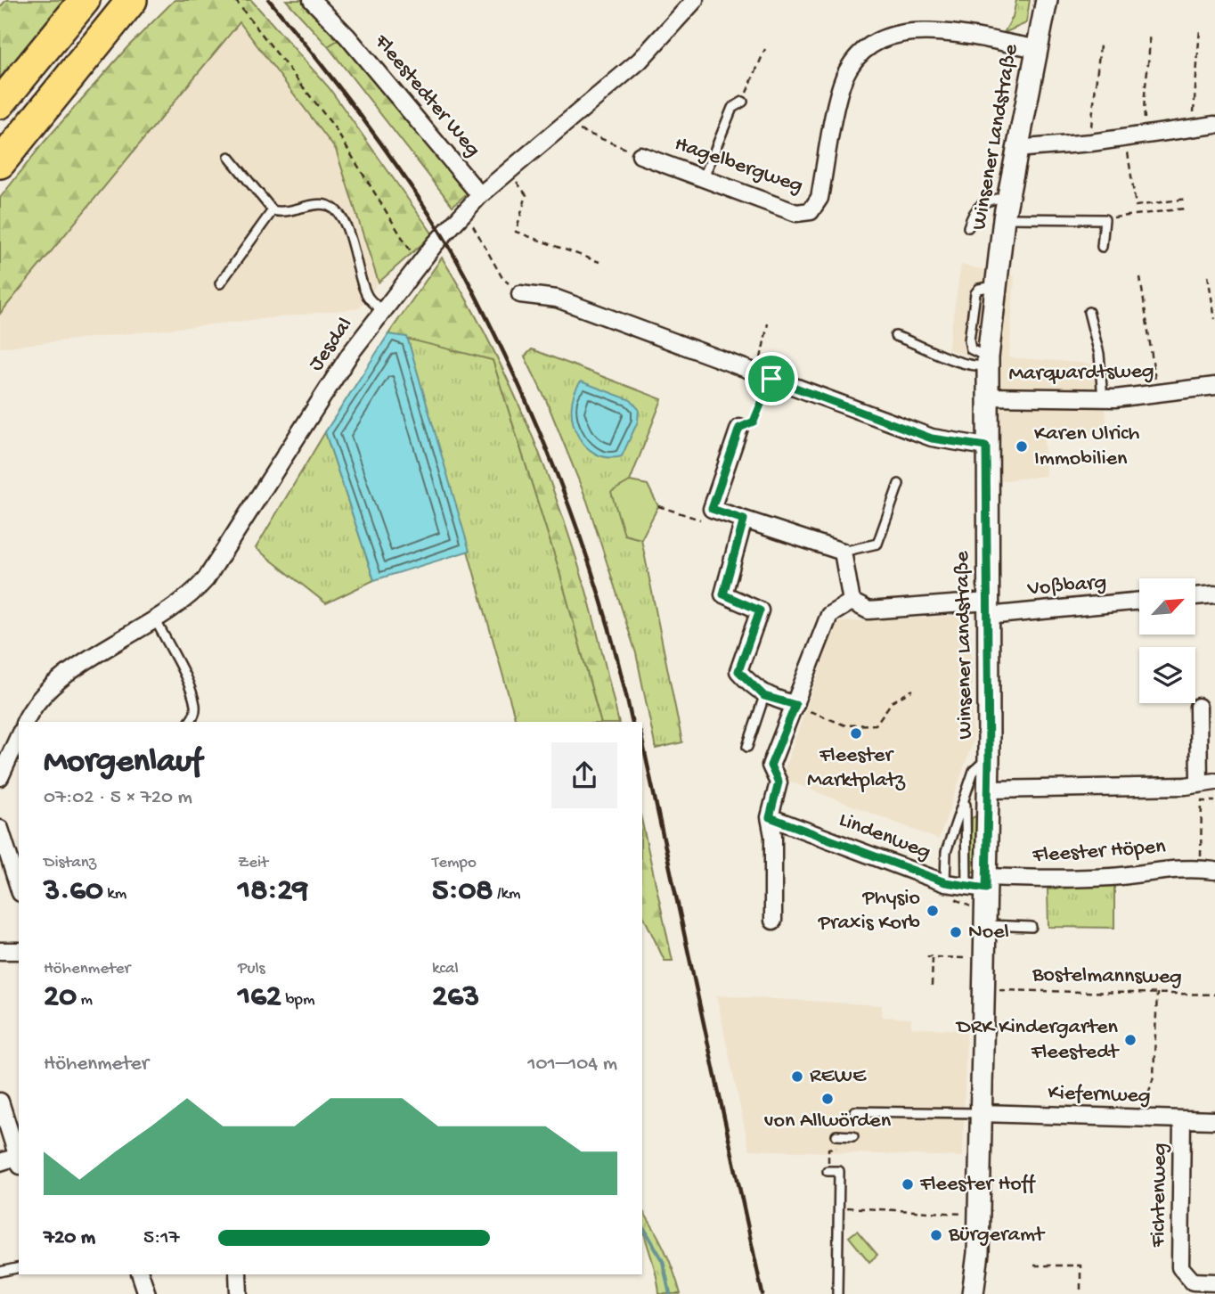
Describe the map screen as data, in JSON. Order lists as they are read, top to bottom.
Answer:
{
  "streets": {
    "street": [
      "Fleestedter Weg",
      "Winsener Landstraße",
      "Hagelbergweg",
      "Jesdal",
      "Marquardtsweg",
      "Voßbarg",
      "Lindenweg",
      "Fleester Höpen",
      "Kiefernweg",
      "Fichtenweg"
    ],
    "path": ["Bostelmannsweg"]
  },
  "crossings": [
    ["Fleestedter Weg", "Jesdal"],
    ["Winsener Landstraße", "Hagelbergweg"],
    ["Winsener Landstraße", "Marquardtsweg"],
    ["Winsener Landstraße", "Voßbarg"],
    ["Winsener Landstraße", "Lindenweg"],
    ["Winsener Landstraße", "Fleester Höpen"],
    ["Winsener Landstraße", "Kiefernweg"],
    ["Lindenweg", "Fleester Höpen"],
    ["Kiefernweg", "Fichtenweg"]
  ],
  "places": [
    "Karen Ulrich Immobilien",
    "Fleester Marktplatz",
    "Physio Praxis Korb",
    "Noel",
    "DRK Kindergarten Fleestedt",
    "REWE",
    "von Allwörden",
    "Fleester Hoff",
    "Bürgeramt"
  ],
  "north": "top right",
  "page": {
    "heading": ["Morgenlauf", "07:02 · 5 × 720 m"],
    "stats": [
      ["Distanz", "3.60 km"],
      ["Zeit", "18:29"],
      ["Tempo", "5:08 /km"],
      ["Höhenmeter", "20 m"],
      ["Puls", "162 bpm"],
      ["kcal", "263"]
    ],
    "chart": ["Höhenmeter", "101–104 m"],
    "list": [
      {
        "name": "720 m",
        "note": "5:17"
      }
    ]
  }
}
